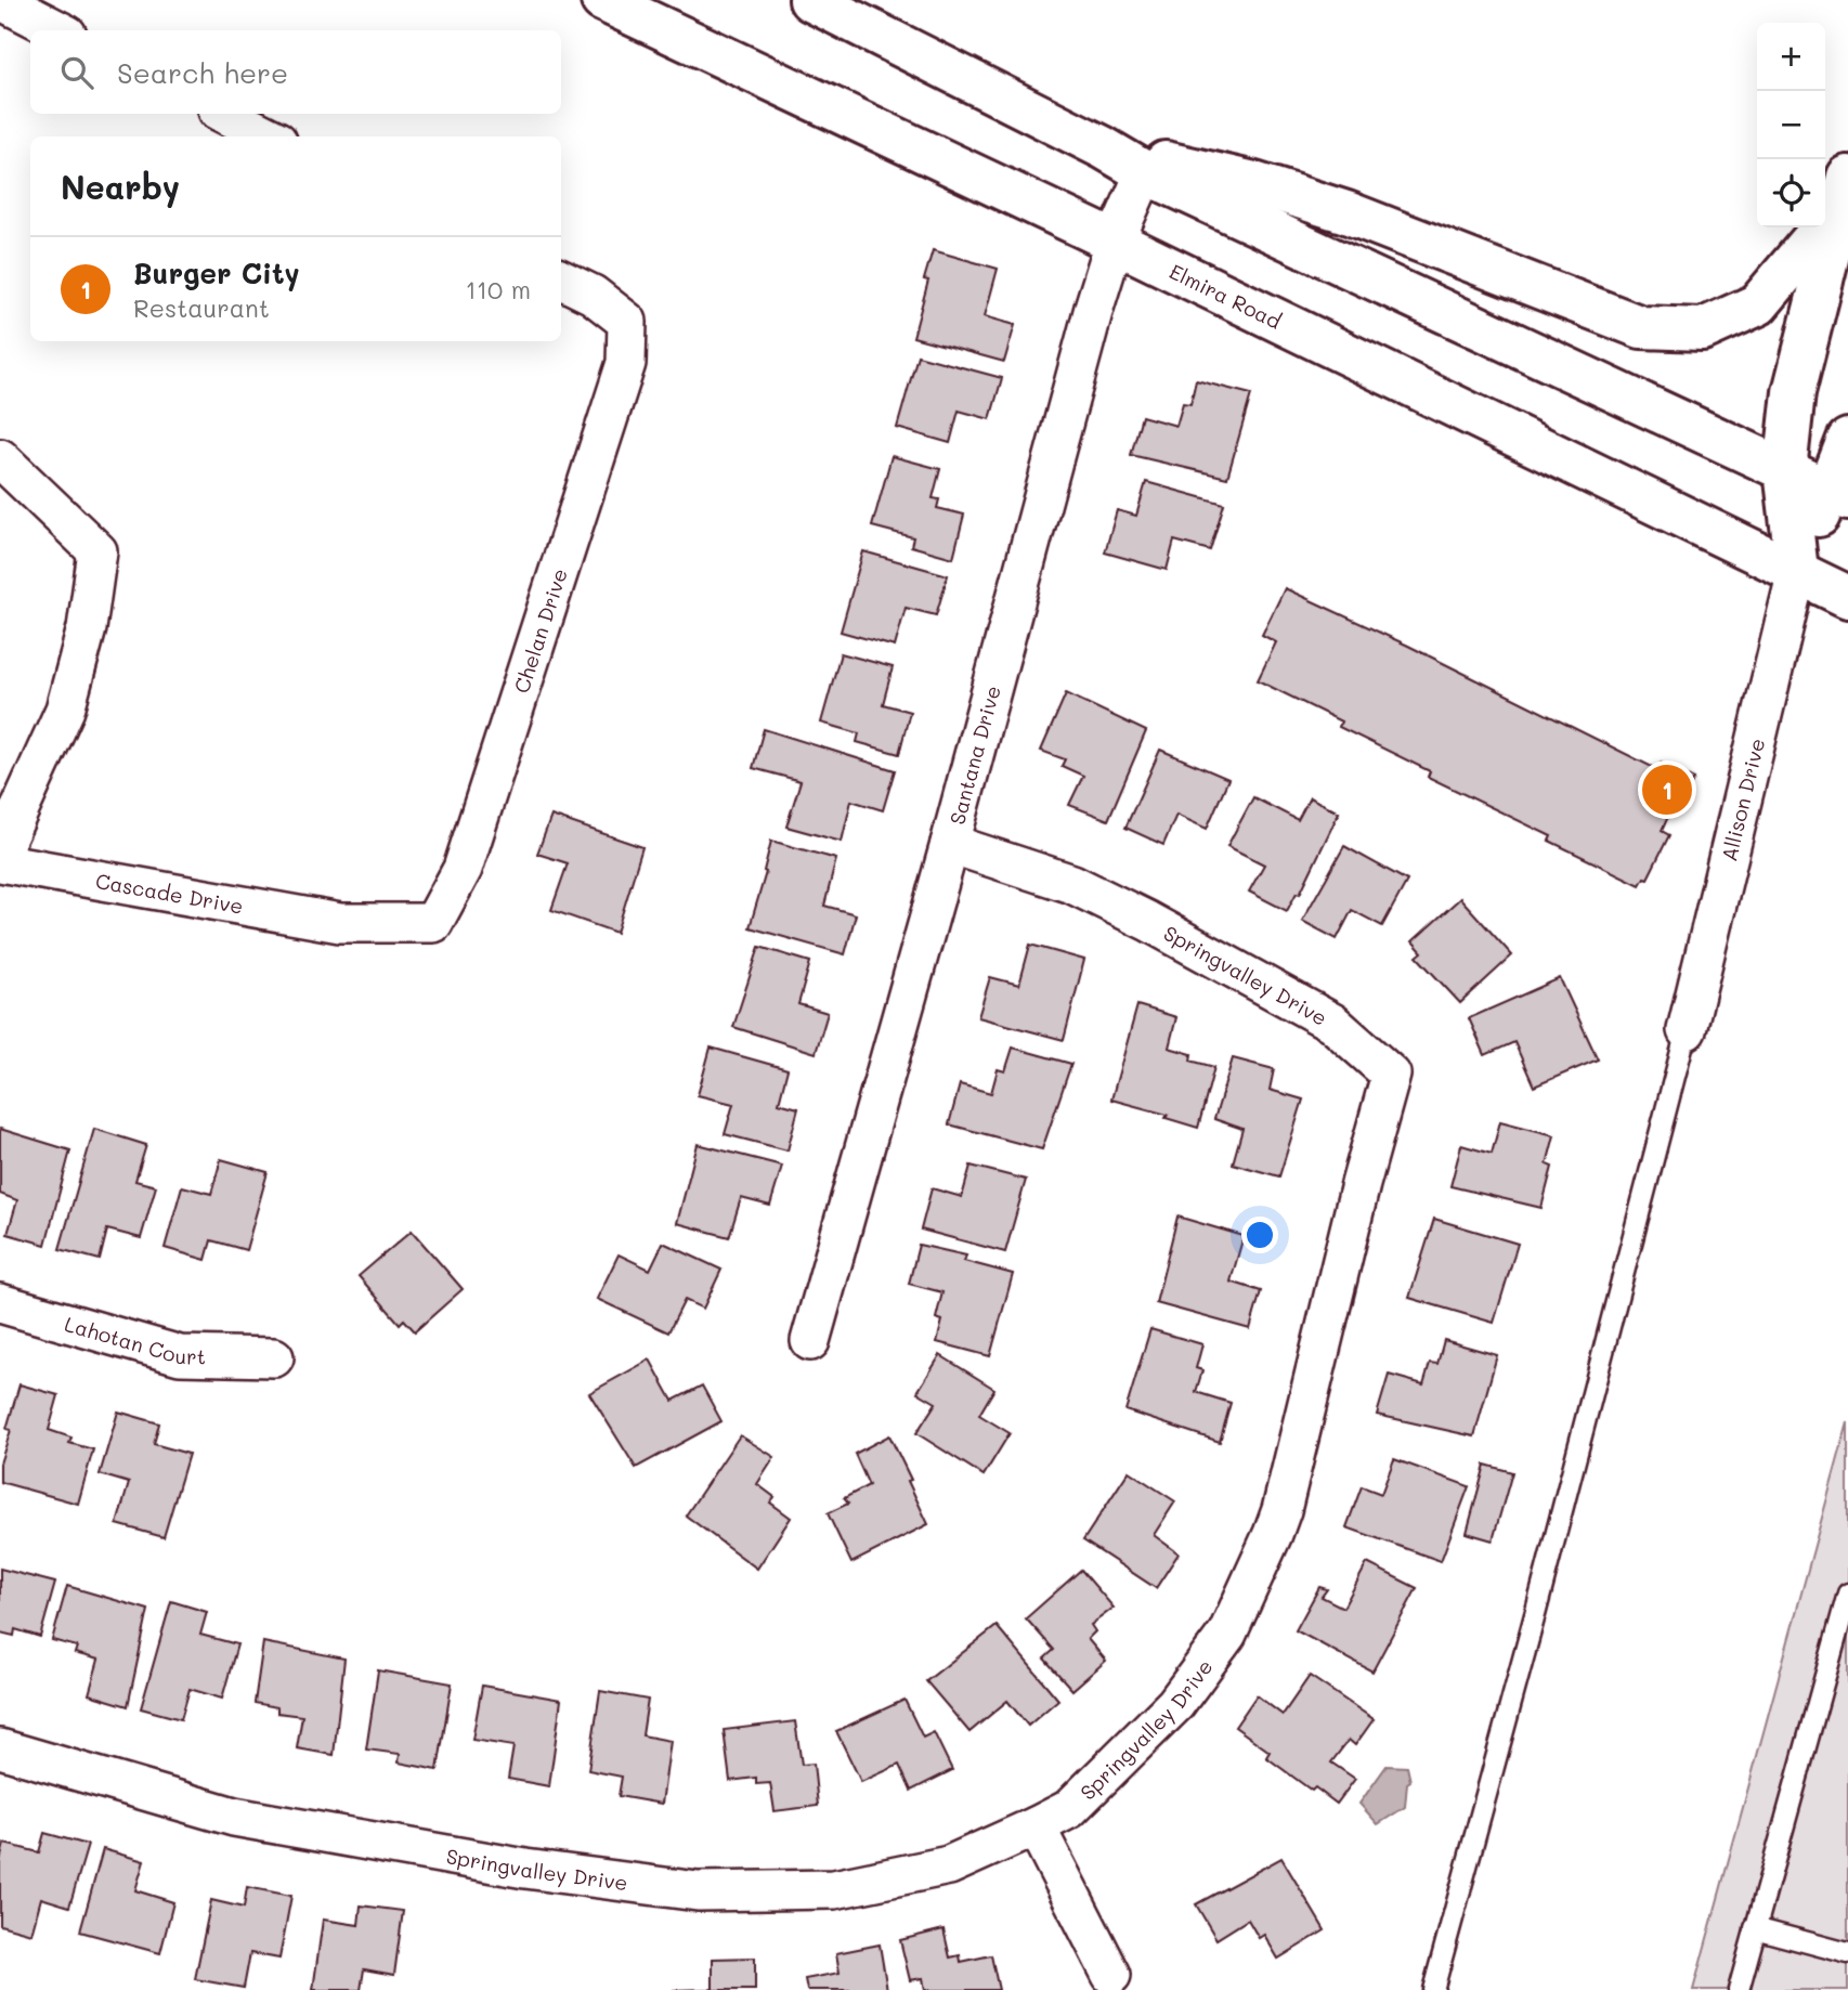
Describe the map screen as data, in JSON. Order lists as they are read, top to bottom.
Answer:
{
  "streets": {
    "main road": ["Elmira Road", "Allison Drive"],
    "street": [
      "Chelan Drive",
      "Santana Drive",
      "Cascade Drive",
      "Springvalley Drive",
      "Lahotan Court"
    ]
  },
  "crossings": [
    ["Elmira Road", "Santana Drive"],
    ["Elmira Road", "Allison Drive"],
    ["Chelan Drive", "Cascade Drive"],
    ["Santana Drive", "Springvalley Drive"]
  ],
  "page": {
    "map_buttons": ["+", "−"],
    "search": "Search here",
    "heading": "Nearby",
    "list": [
      {
        "mark": "1",
        "name": "Burger City",
        "note": "Restaurant",
        "value": "110 m"
      }
    ],
    "pins": "1"
  }
}
